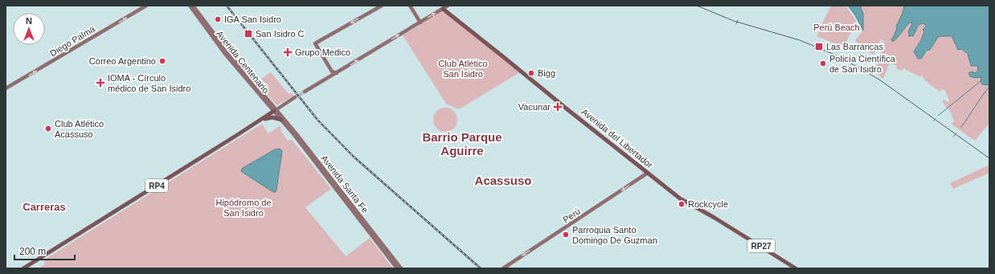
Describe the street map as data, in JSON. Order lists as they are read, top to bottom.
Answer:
{
  "streets": {
    "main road": [
      "Diego Palma",
      "Avenida Centenario",
      "Avenida del Libertador",
      "Avenida Santa Fe",
      "RP4",
      "Perú",
      "RP27"
    ]
  },
  "crossings": [
    ["Avenida Centenario", "Avenida Santa Fe"],
    ["Avenida Centenario", "RP4"],
    ["Avenida del Libertador", "Perú"],
    ["Avenida Santa Fe", "RP4"]
  ],
  "one_way": ["Diego Palma", "Perú"],
  "districts": ["Barrio Parque Aguirre", "Acassuso", "Carreras"],
  "parks": ["Perú Beach", "Club Atlético San Isidro", "Hipódromo de San Isidro"],
  "places": {
    "other": [
      "IGA San Isidro",
      "Correo Argentino",
      "Policía Científica de San Isidro",
      "Bigg",
      "Club Atlético Acassuso",
      "Rockcycle",
      "Parroquia Santo Domingo De Guzman"
    ],
    "transit": ["San Isidro C", "Las Barrancas"],
    "health": ["Grupo Medico", "IOMA - Círculo médico de San Isidro", "Vacunar"]
  },
  "scale_bar": "200 m",
  "north": "top"
}
